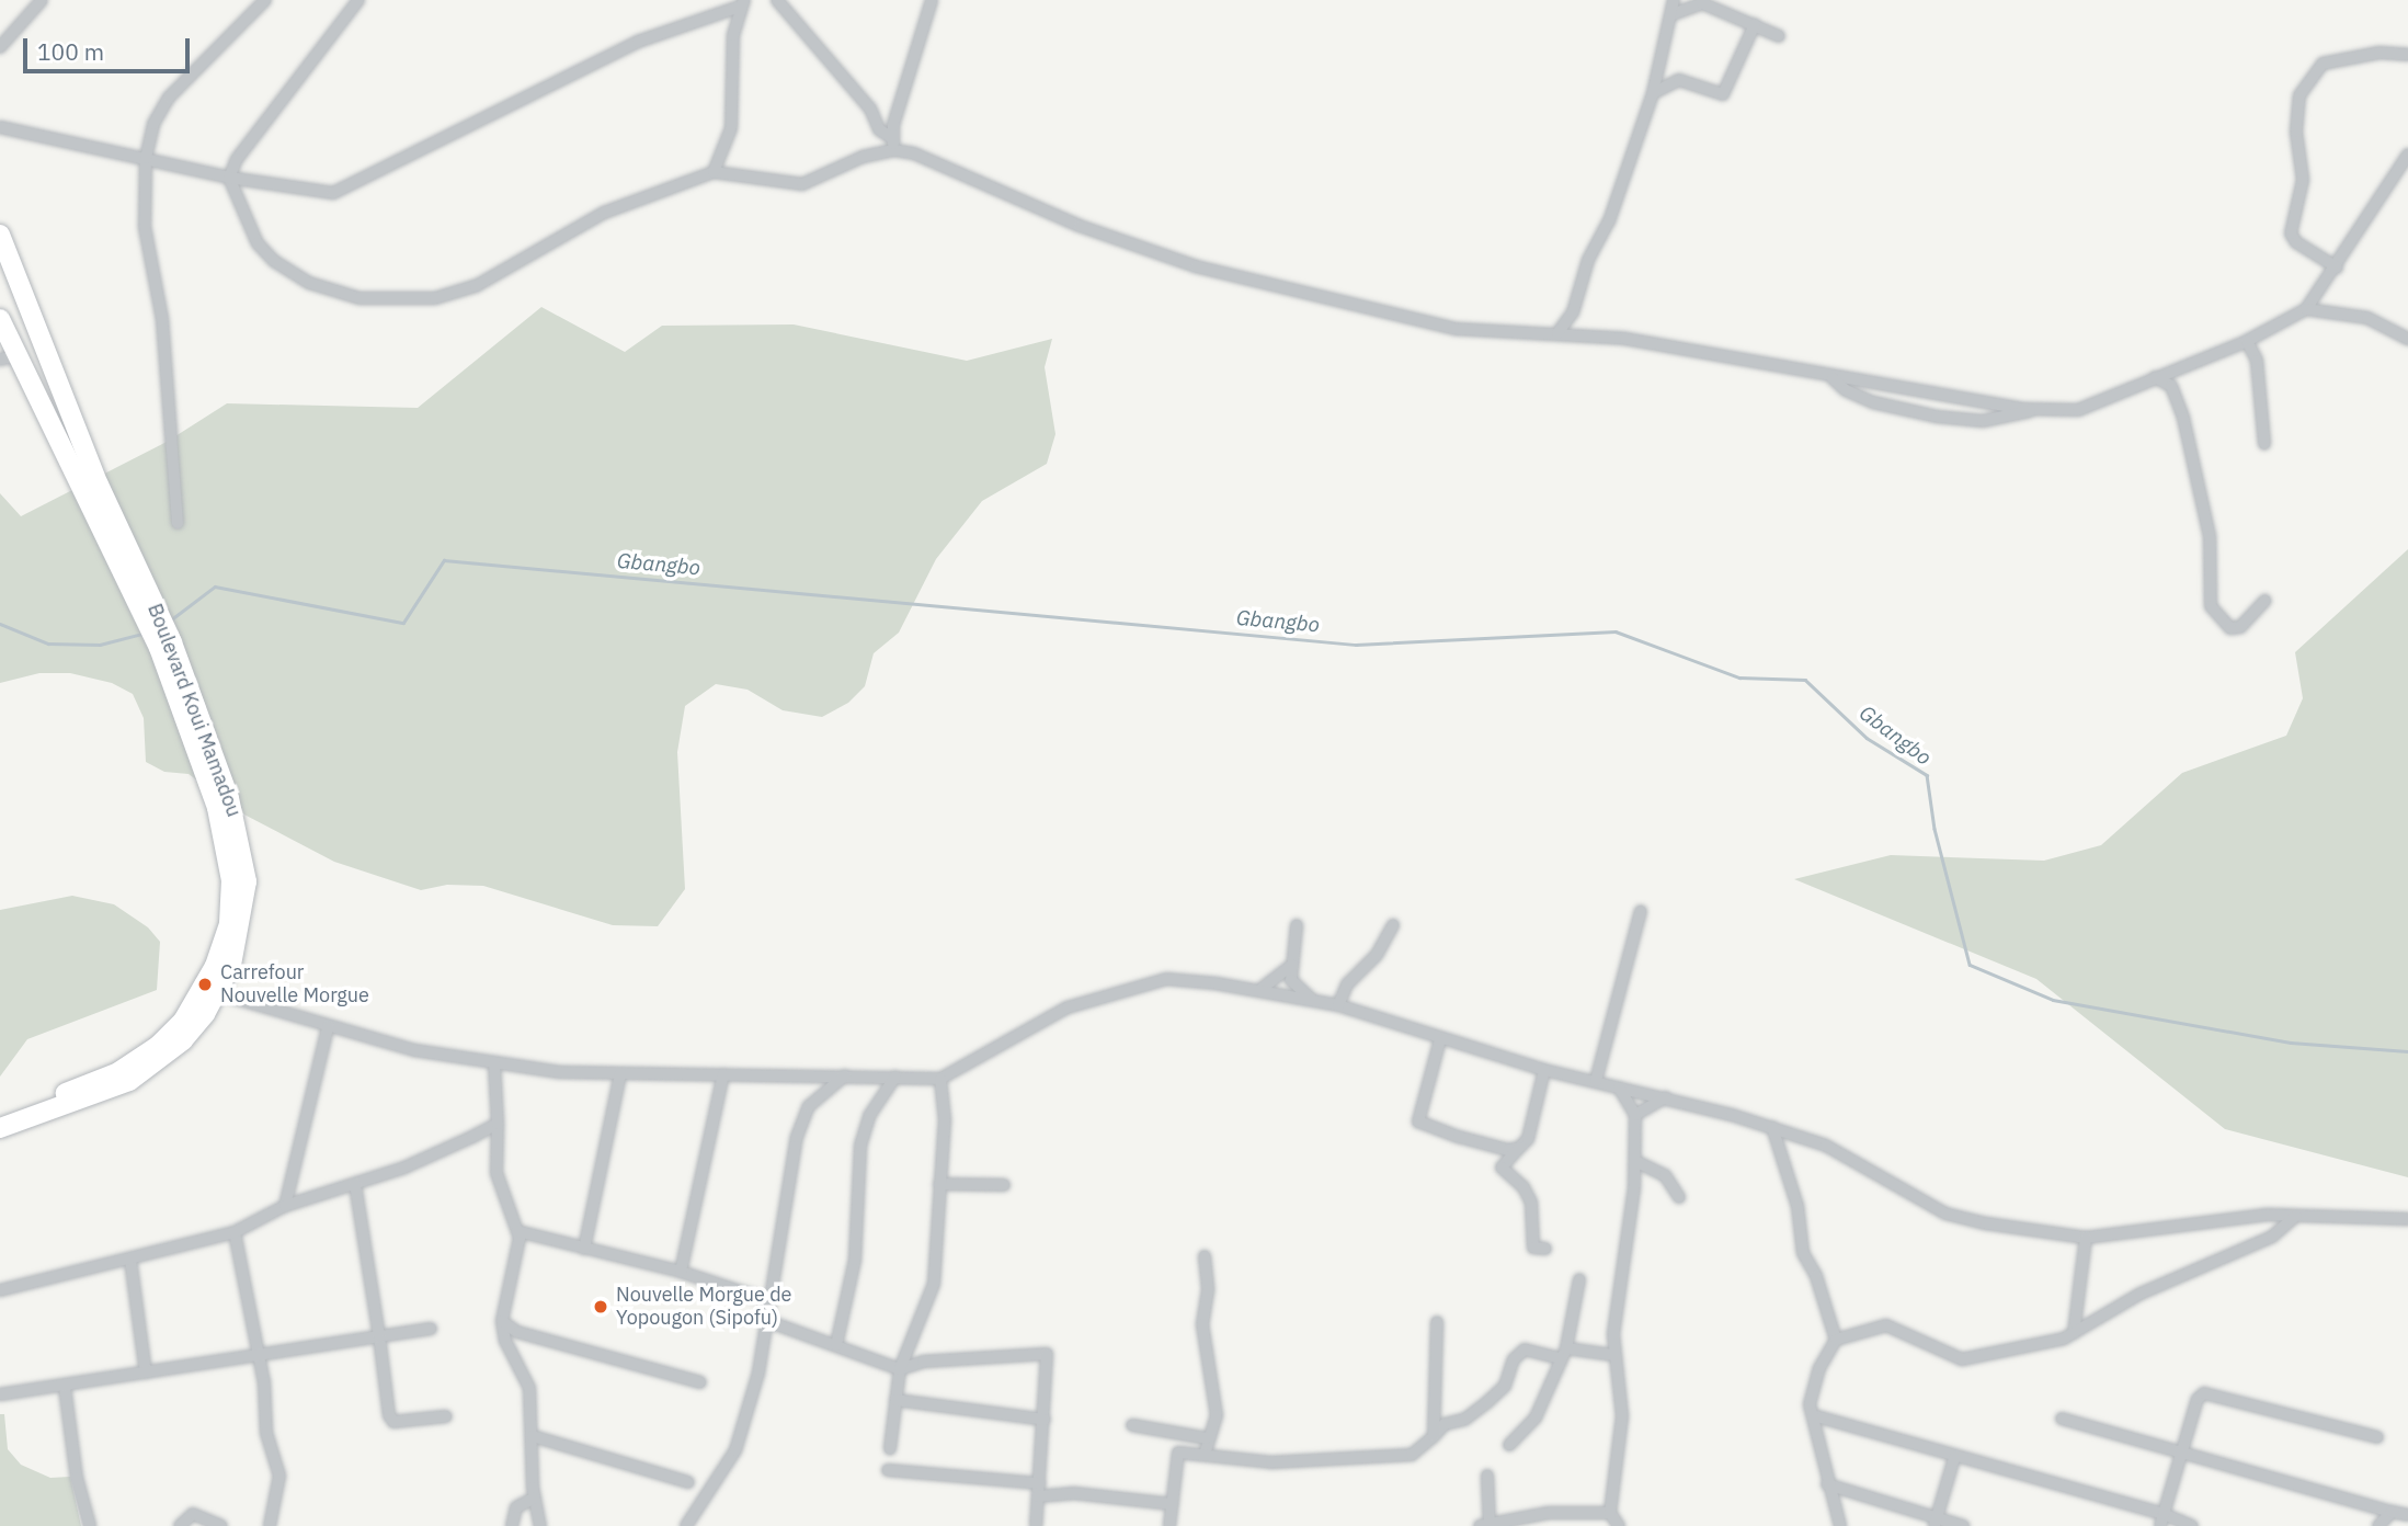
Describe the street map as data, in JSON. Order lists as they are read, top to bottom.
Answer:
{
  "streets": {
    "main road": ["Boulevard Koui Mamadou"]
  },
  "water": ["Gbangbo"],
  "places": ["Carrefour Nouvelle Morgue", "Nouvelle Morgue de Yopougon (Sipofu)"],
  "scale_bar": "100 m"
}
